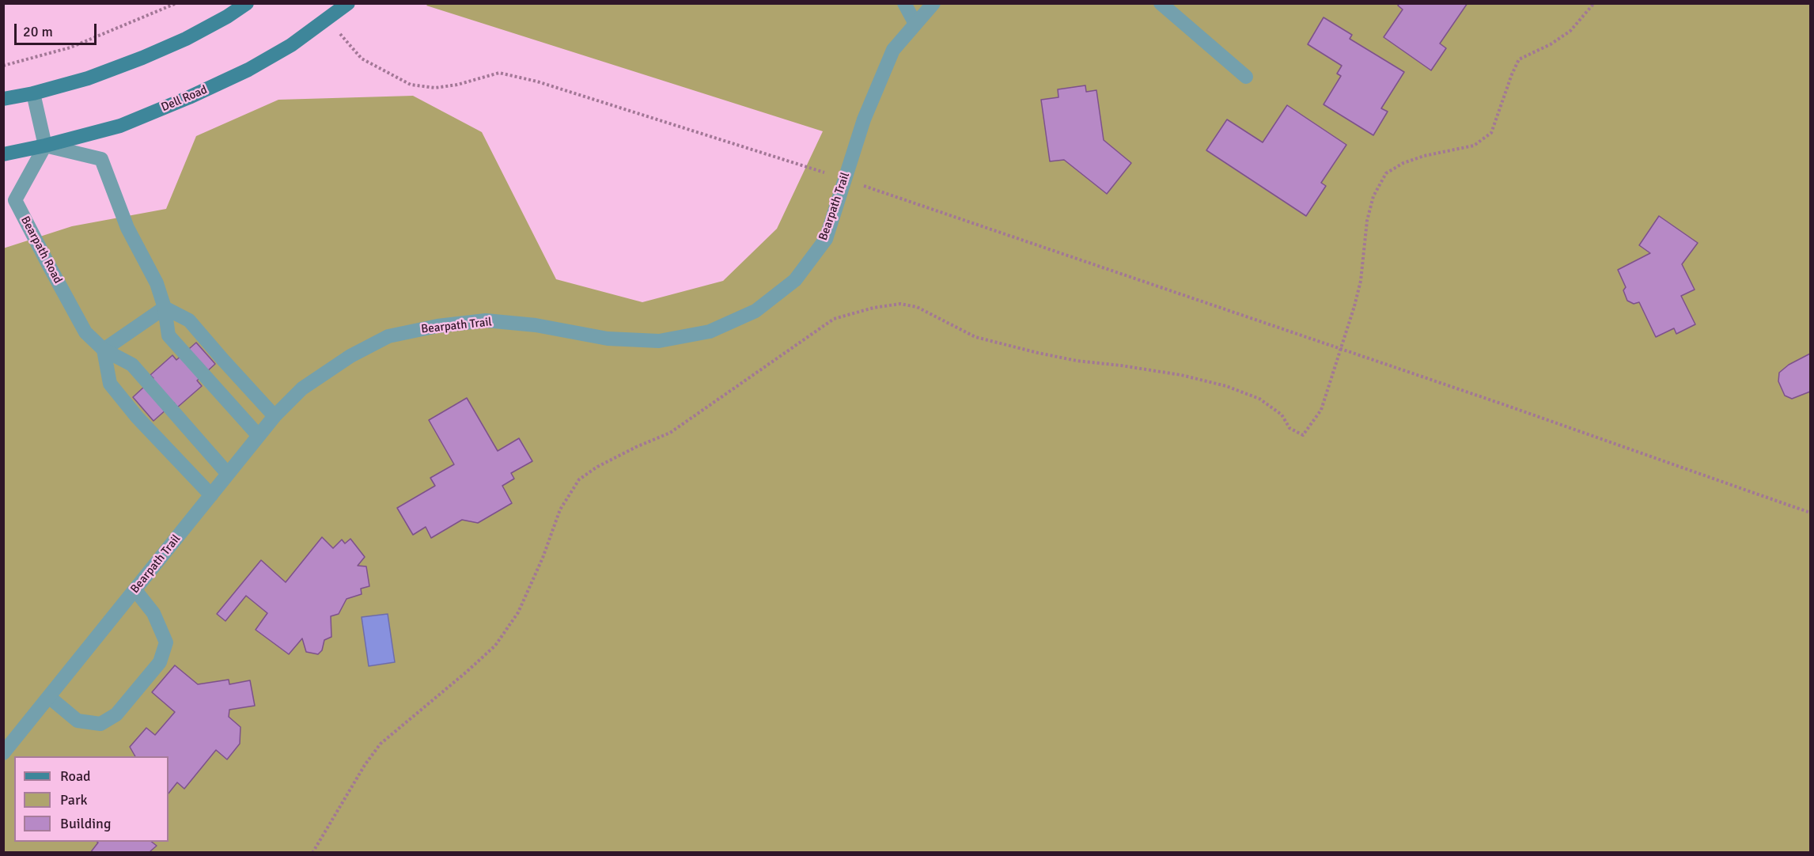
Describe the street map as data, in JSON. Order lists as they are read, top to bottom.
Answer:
{
  "streets": {
    "main road": ["Dell Road"],
    "street": ["Bearpath Trail", "Bearpath Road"]
  },
  "crossings": [
    ["Dell Road", "Bearpath Road"],
    ["Bearpath Trail", "Bearpath Road"]
  ],
  "legend": ["Road", "Park", "Building"],
  "scale_bar": "20 m"
}
